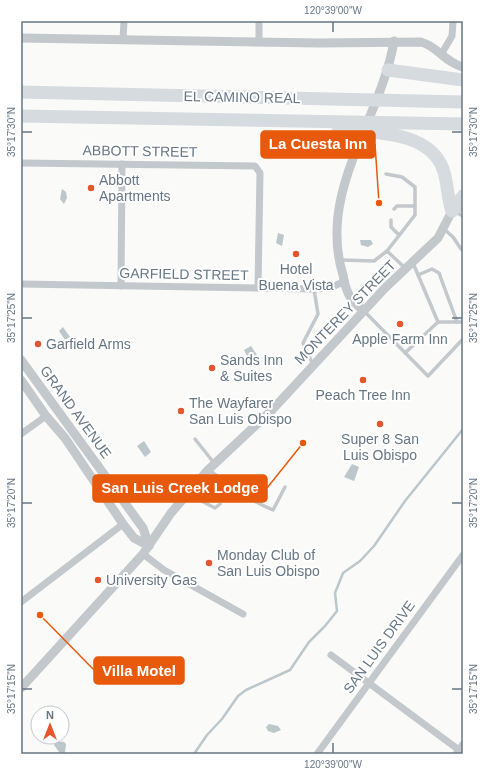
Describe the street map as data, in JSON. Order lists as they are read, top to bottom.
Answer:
{
  "streets": {
    "highway": ["EL CAMINO REAL"],
    "street": [
      "ABBOTT STREET",
      "GARFIELD STREET",
      "MONTEREY STREET",
      "GRAND AVENUE",
      "SAN LUIS DRIVE"
    ]
  },
  "crossings": [
    ["ABBOTT STREET", "GARFIELD STREET"],
    ["MONTEREY STREET", "GRAND AVENUE"]
  ],
  "places": [
    "Abbott Apartments",
    "La Cuesta Inn",
    "Hotel Buena Vista",
    "Apple Farm Inn",
    "Garfield Arms",
    "Sands Inn & Suites",
    "Peach Tree Inn",
    "The Wayfarer San Luis Obispo",
    "Super 8 San Luis Obispo",
    "San Luis Creek Lodge",
    "Monday Club of San Luis Obispo",
    "University Gas",
    "Villa Motel"
  ],
  "north": "top",
  "coordinates": [
    "120°39'00\"W",
    "35°17'30\"N",
    "35°17'25\"N",
    "35°17'20\"N",
    "35°17'15\"N"
  ]
}
